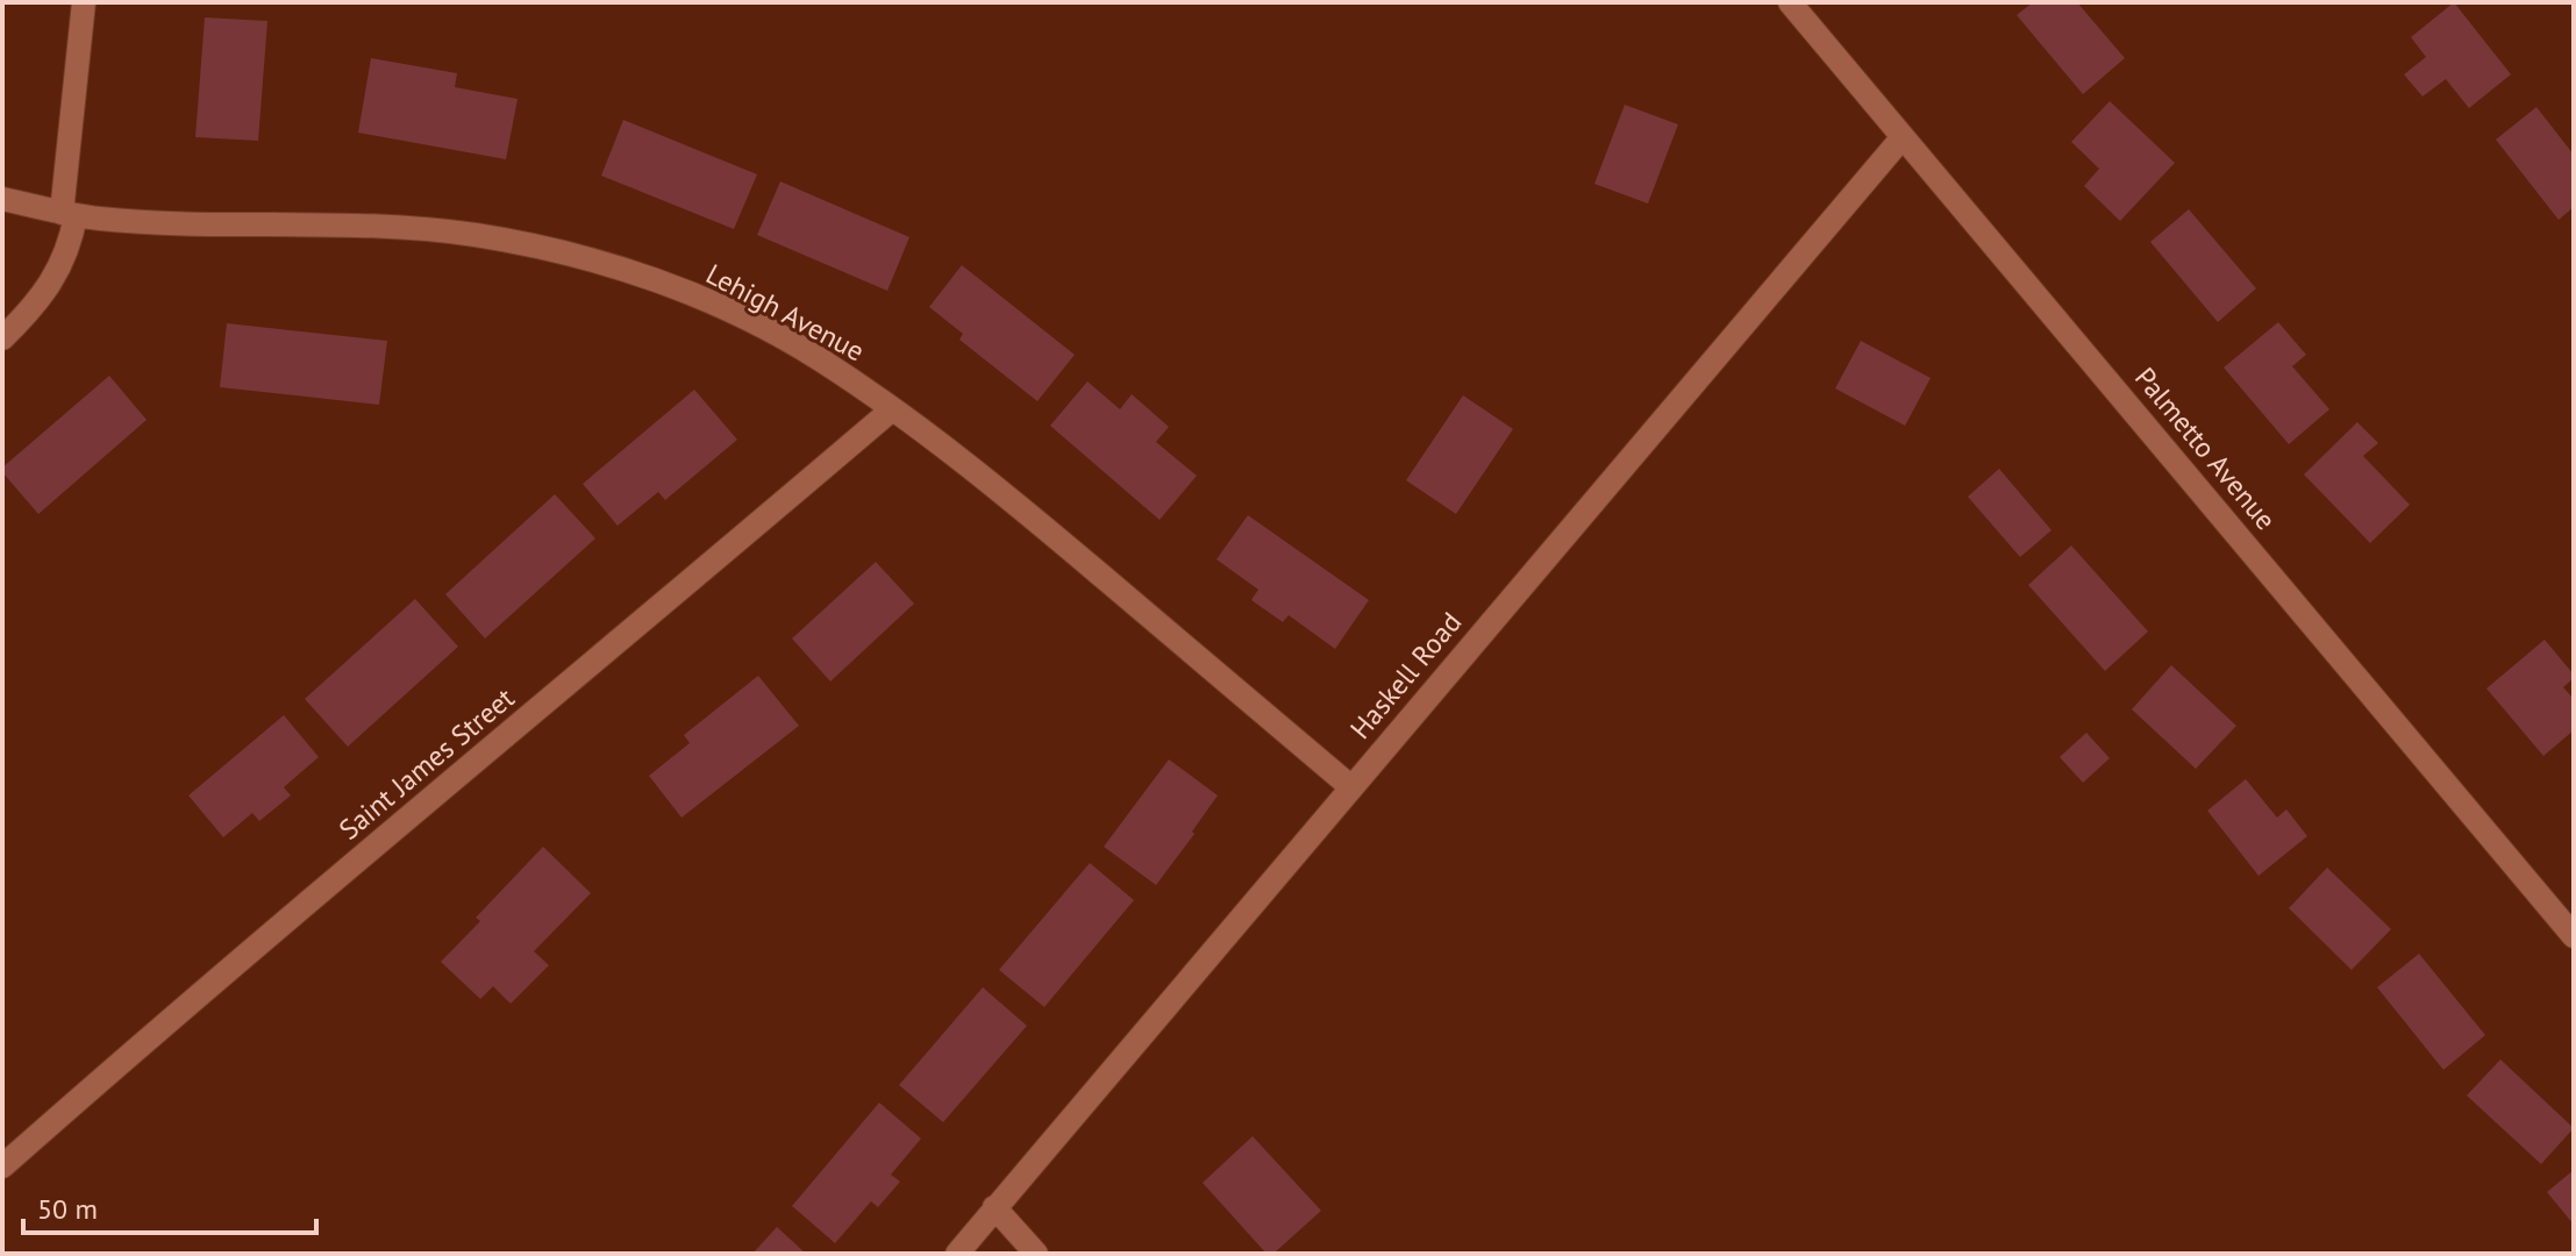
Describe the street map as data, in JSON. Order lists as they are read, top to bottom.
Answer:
{
  "streets": {
    "street": [
      "Lehigh Avenue",
      "Palmetto Avenue",
      "Haskell Road",
      "Saint James Street"
    ]
  },
  "crossings": [
    ["Lehigh Avenue", "Haskell Road"],
    ["Lehigh Avenue", "Saint James Street"],
    ["Palmetto Avenue", "Haskell Road"]
  ],
  "scale_bar": "50 m"
}
